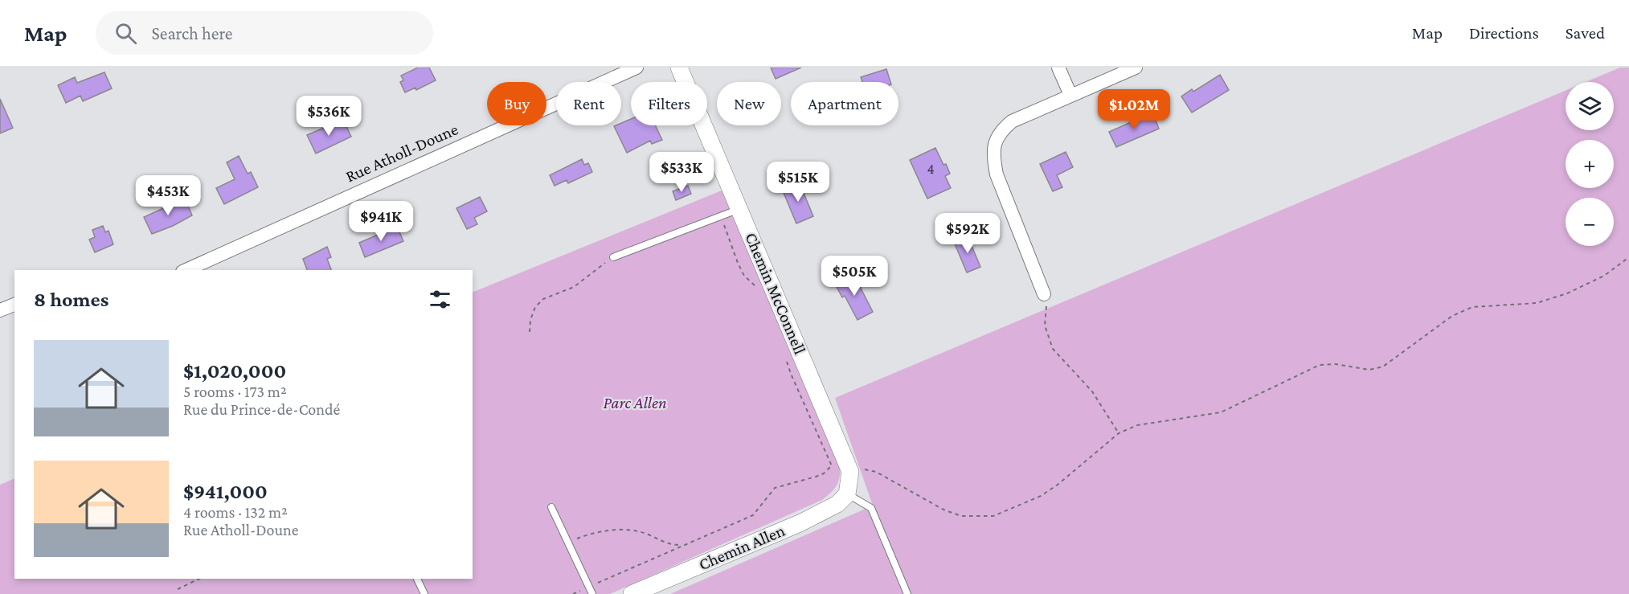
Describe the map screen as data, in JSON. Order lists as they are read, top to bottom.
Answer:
{
  "streets": {
    "street": ["Rue Atholl-Doune", "Chemin McConnell", "Chemin Allen"]
  },
  "parks": ["Parc Allen"],
  "house_numbers": ["4"],
  "page": {
    "header": "Map",
    "search": "Search here",
    "nav": ["Map", "Directions", "Saved"],
    "map_buttons": ["+", "−"],
    "chip": [
      "Buy",
      "Rent",
      "Filters",
      "New",
      "Apartment"
    ],
    "price": [
      "$1.02M",
      "$536K",
      "$533K",
      "$515K",
      "$453K",
      "$941K",
      "$592K",
      "$505K"
    ],
    "heading": "8 homes",
    "list": [
      {
        "name": "$1,020,000",
        "note": "5 rooms · 173 m² · Rue du Prince-de-Condé"
      },
      {
        "name": "$941,000",
        "note": "4 rooms · 132 m² · Rue Atholl-Doune"
      }
    ]
  }
}
